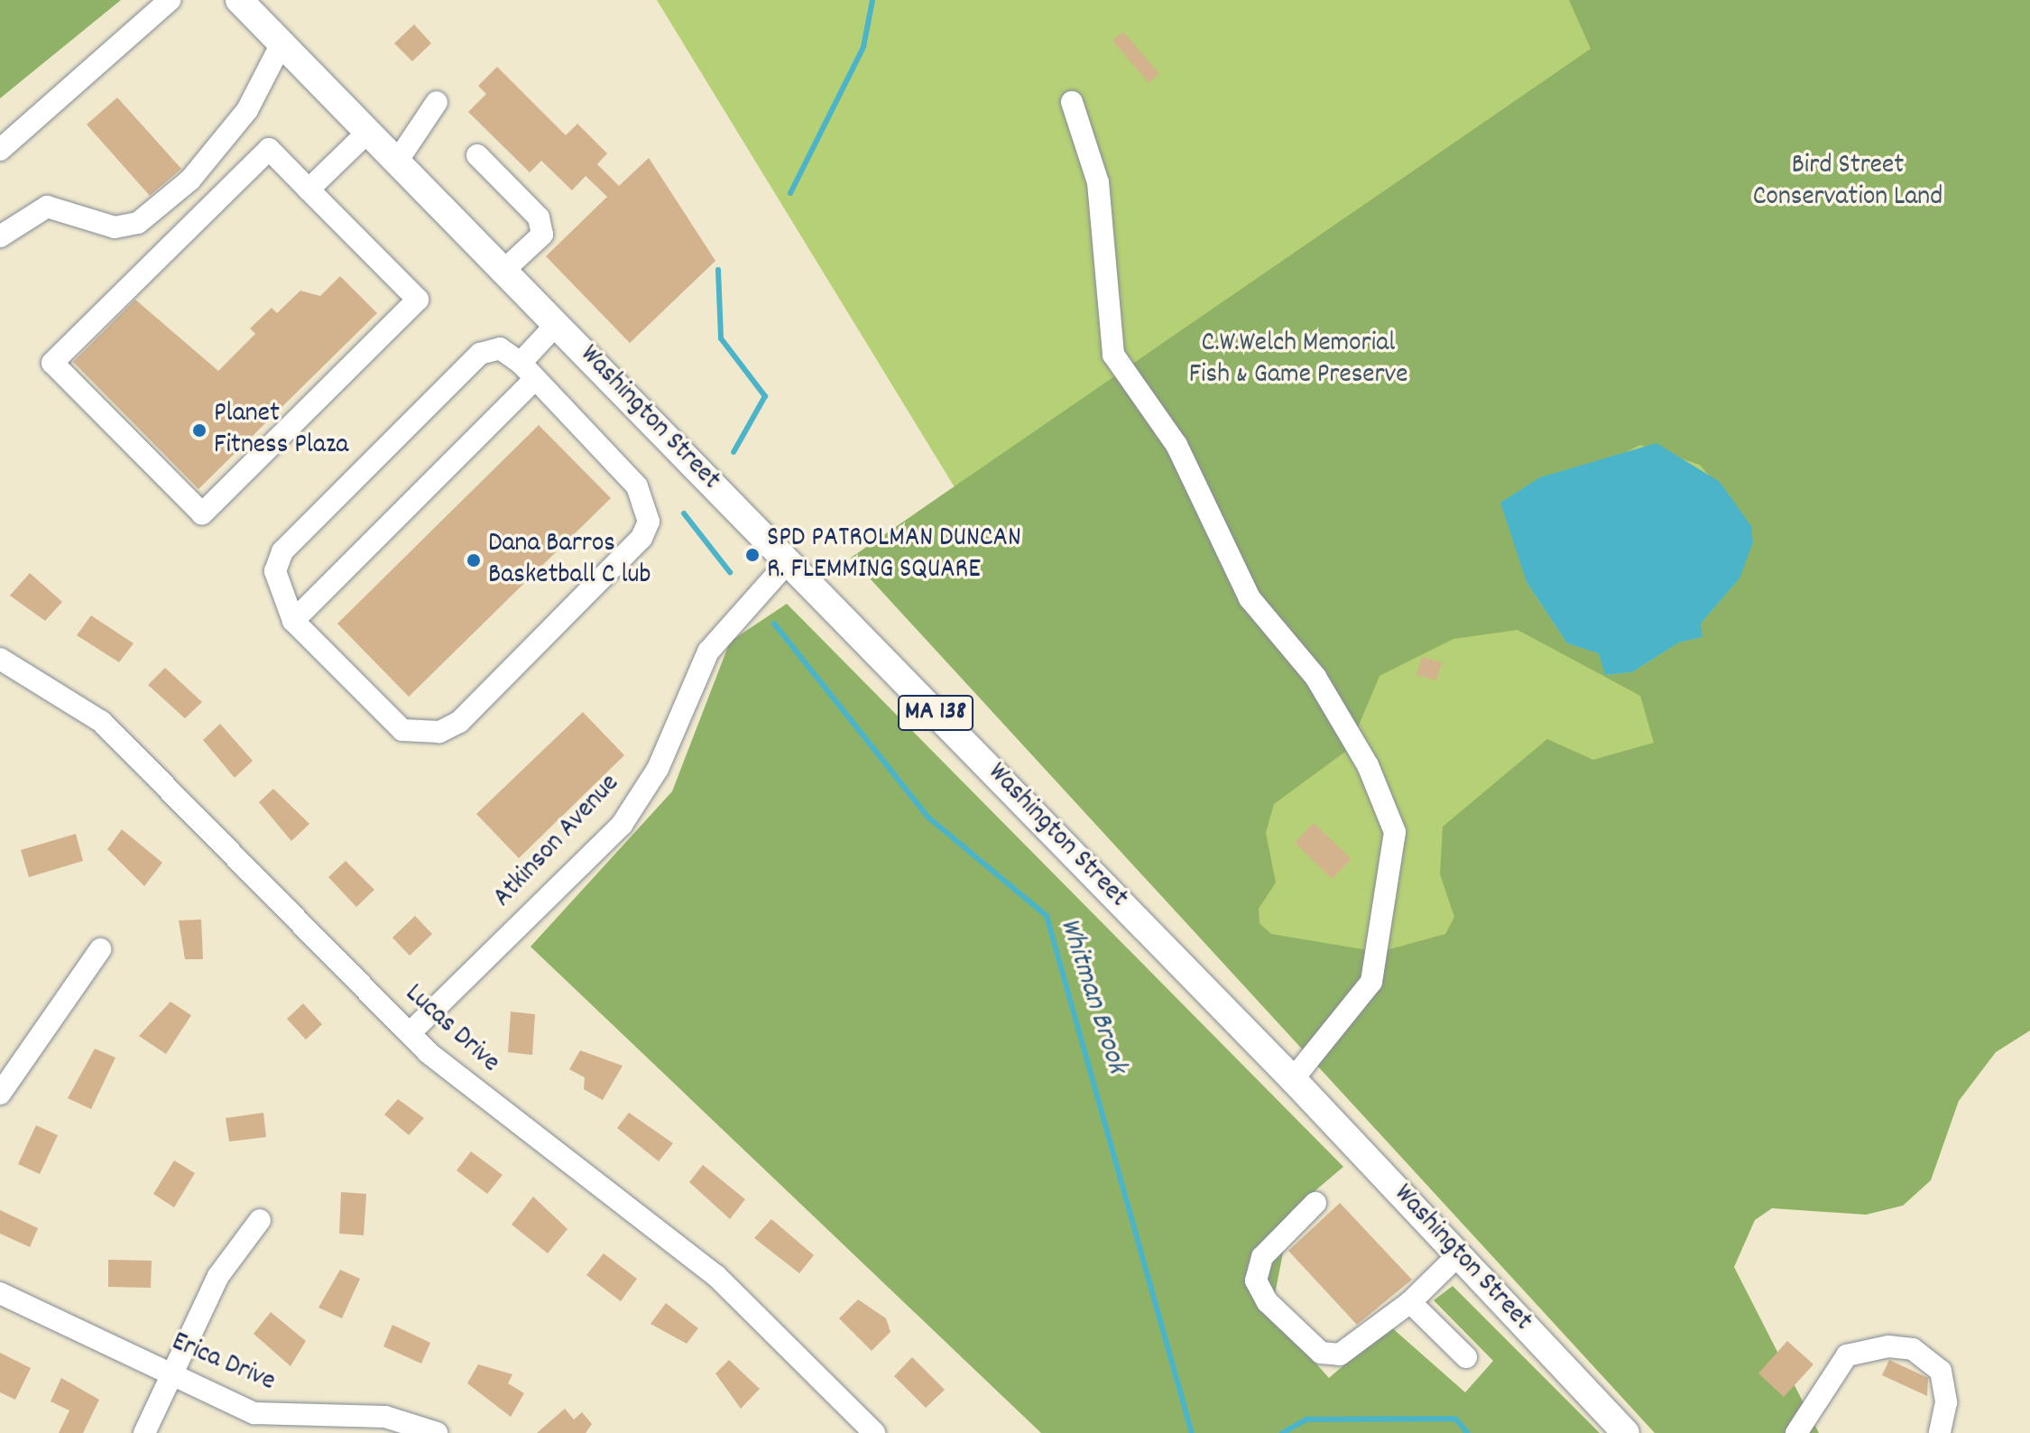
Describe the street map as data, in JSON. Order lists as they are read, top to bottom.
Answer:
{
  "streets": {
    "main road": ["Washington Street", "MA 138"],
    "street": ["Atkinson Avenue", "Lucas Drive", "Erica Drive"]
  },
  "crossings": [
    ["Washington Street", "Atkinson Avenue"],
    ["Atkinson Avenue", "Lucas Drive"]
  ],
  "water": ["Whitman Brook"],
  "parks": ["Bird Street Conservation Land", "C.W.Welch Memorial Fish & Game Preserve"],
  "places": ["Planet Fitness Plaza", "SPD PATROLMAN DUNCAN R. FLEMMING SQUARE", "Dana Barros Basketball C lub"]
}
